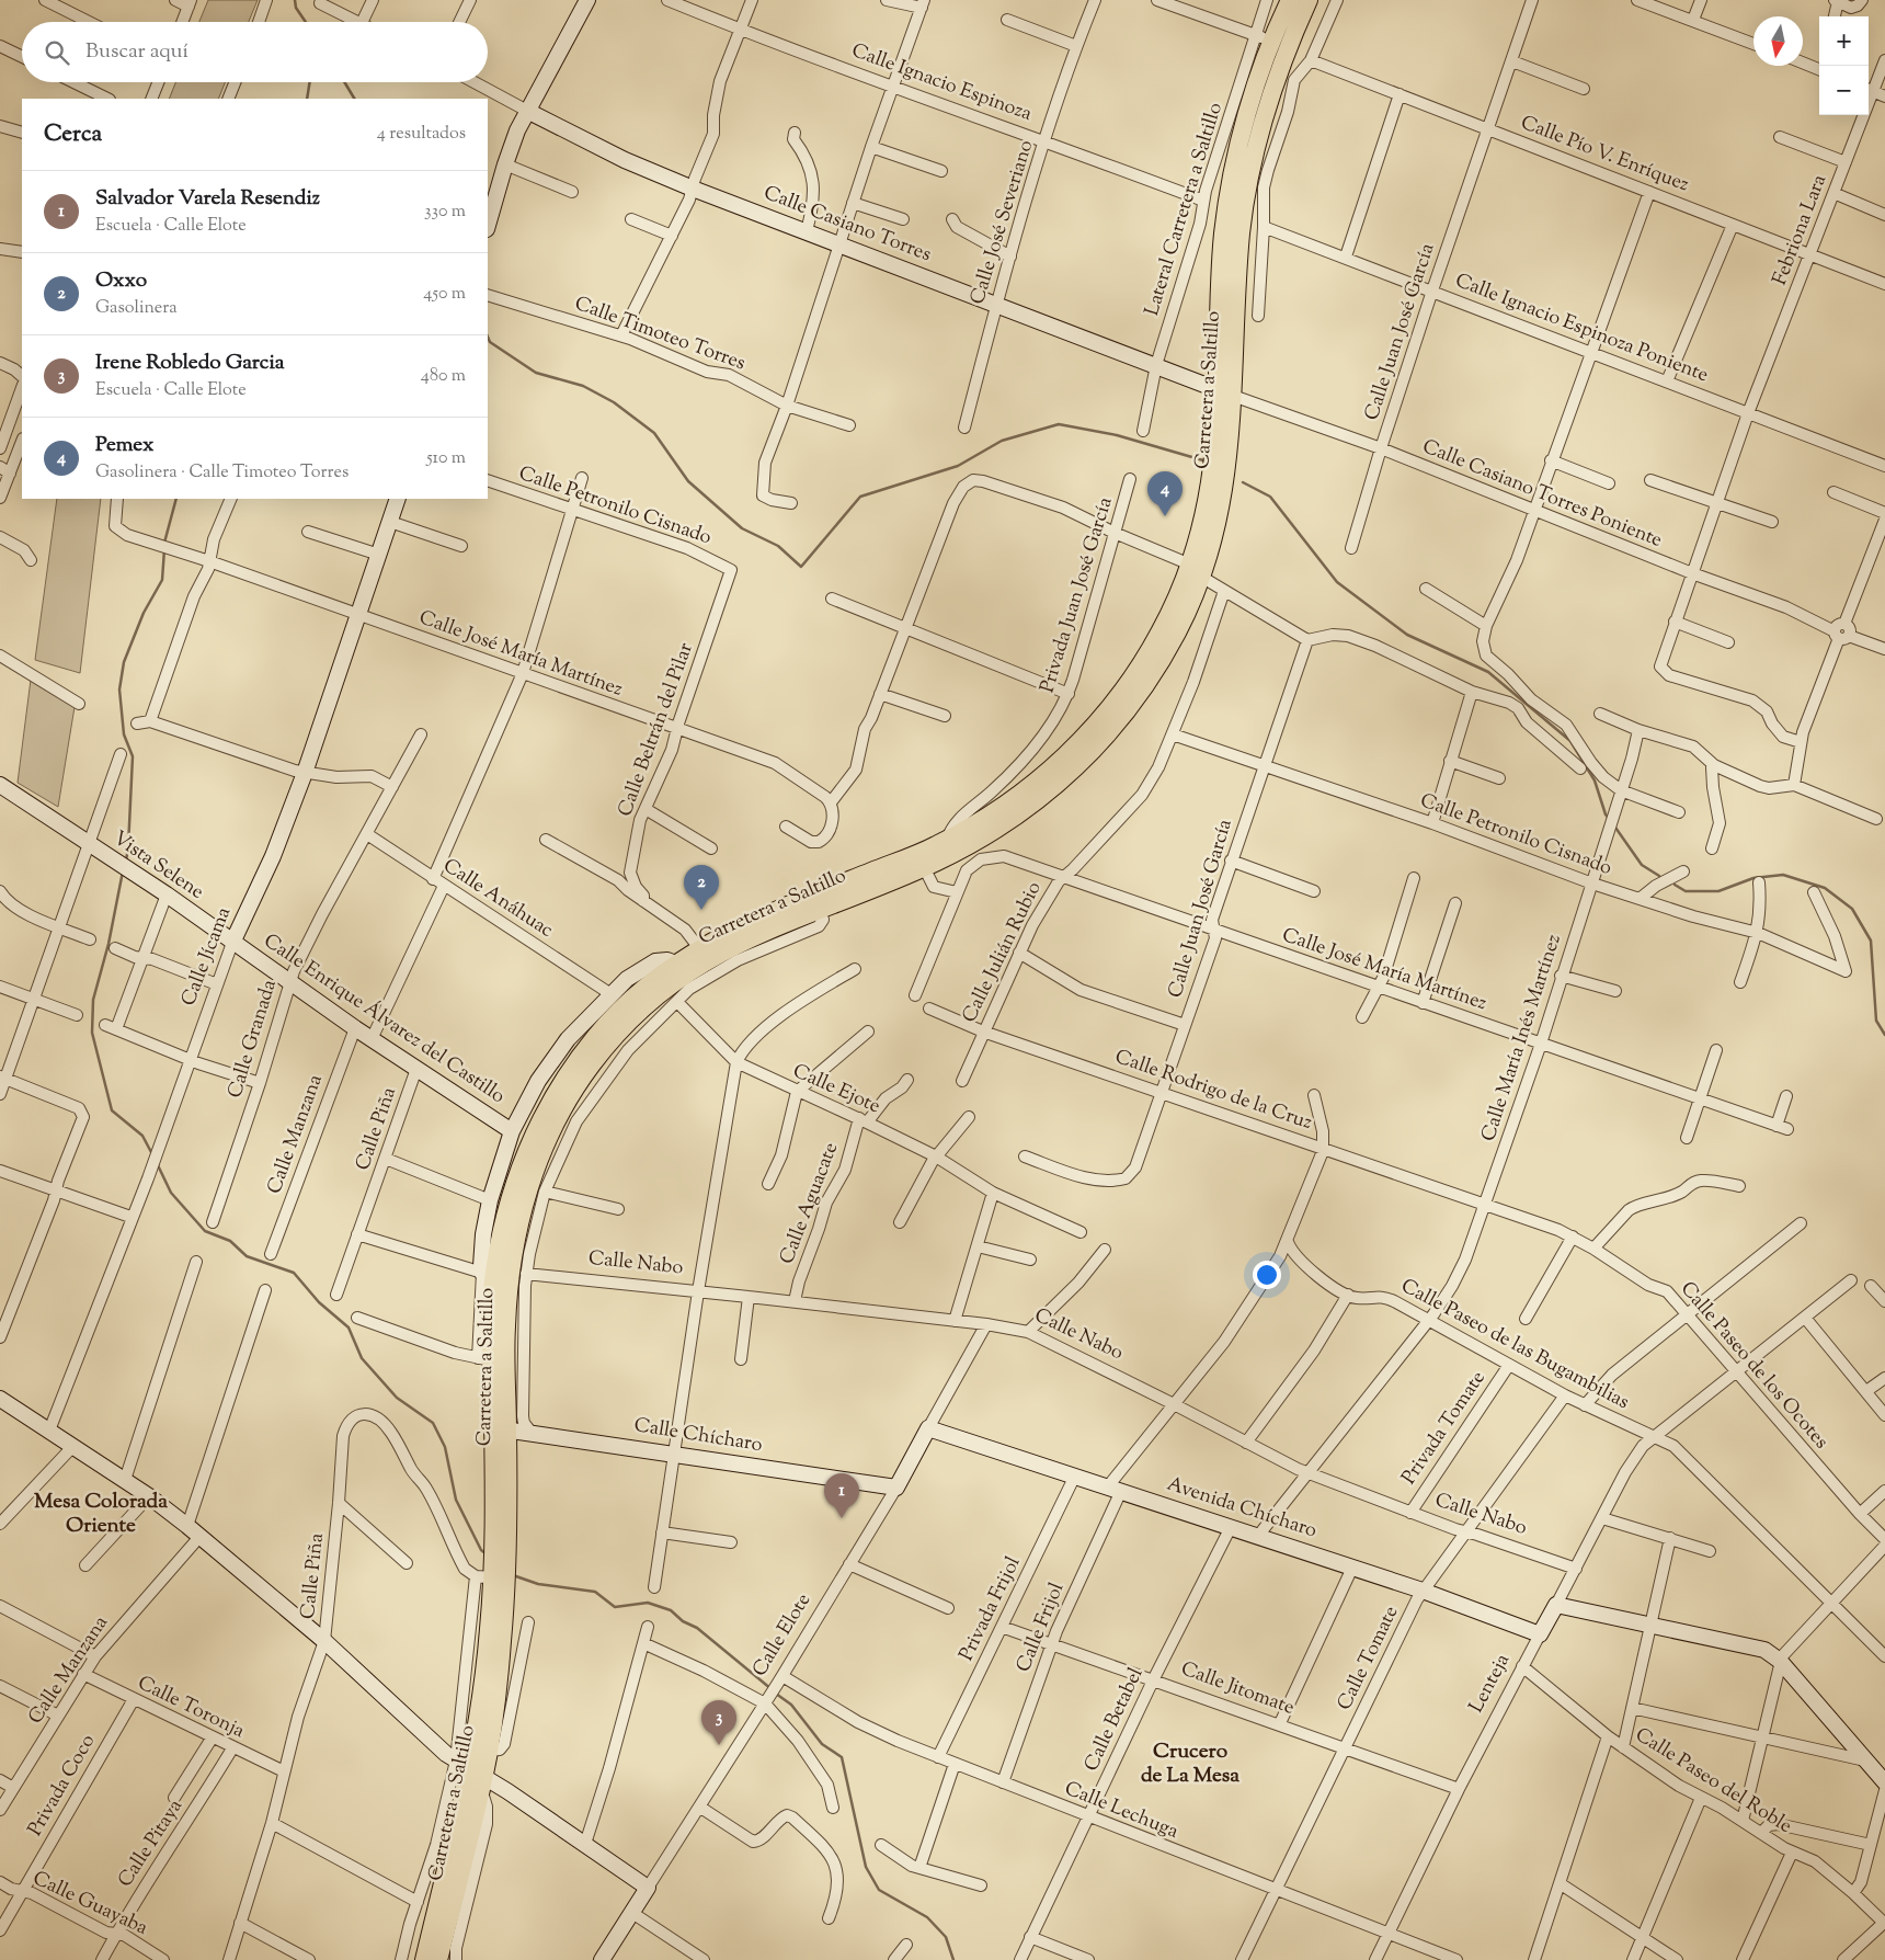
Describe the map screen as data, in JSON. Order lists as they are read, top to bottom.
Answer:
{
  "streets": {
    "main road": ["Carretera a Saltillo"],
    "street": [
      "Calle Ignacio Espinoza",
      "Calle Pío V. Enríquez",
      "Lateral Carretera a Saltillo",
      "Calle José Severiano",
      "Calle Casiano Torres",
      "Febriona Lara",
      "Calle Ignacio Espinoza Poniente",
      "Calle Juan José García",
      "Calle Timoteo Torres",
      "Calle Casiano Torres Poniente",
      "Calle Petronilo Cisnado",
      "Privada Juan José García",
      "Calle José María Martínez",
      "Calle Beltrán del Pilar",
      "Vista Selene",
      "Calle Anáhuac",
      "Calle Julián Rubio",
      "Calle Jícama",
      "Calle Enrique Álvarez del Castillo",
      "Calle María Inés Martínez",
      "Calle Granada",
      "Calle Ejote",
      "Calle Rodrigo de la Cruz",
      "Calle Piña",
      "Calle Manzana",
      "Calle Aguacate",
      "Calle Nabo",
      "Calle Paseo de las Bugambilias",
      "Calle Paseo de los Ocotes",
      "Privada Tomate",
      "Calle Chícharo",
      "Avenida Chícharo",
      "Privada Frijol",
      "Calle Frijol",
      "Calle Elote",
      "Calle Tomate",
      "Lenteja",
      "Calle Jitomate",
      "Calle Toronja",
      "Calle Betabel",
      "Calle Paseo del Roble",
      "Privada Coco",
      "Calle Lechuga",
      "Calle Pitaya",
      "Calle Guayaba"
    ]
  },
  "crossings": [
    ["Calle Ignacio Espinoza", "Lateral Carretera a Saltillo"],
    ["Calle Ignacio Espinoza", "Calle José Severiano"],
    ["Calle Pío V. Enríquez", "Febriona Lara"],
    ["Calle Pío V. Enríquez", "Calle Juan José García"],
    ["Lateral Carretera a Saltillo", "Calle Casiano Torres"],
    ["Lateral Carretera a Saltillo", "Carretera a Saltillo"],
    ["Calle José Severiano", "Calle Casiano Torres"],
    ["Calle Casiano Torres", "Carretera a Saltillo"],
    ["Calle Casiano Torres", "Calle Casiano Torres Poniente"],
    ["Febriona Lara", "Calle Ignacio Espinoza Poniente"],
    ["Calle Ignacio Espinoza Poniente", "Calle Juan José García"],
    ["Calle Juan José García", "Calle Casiano Torres Poniente"],
    ["Calle Juan José García", "Calle Petronilo Cisnado"],
    ["Calle Juan José García", "Calle José María Martínez"],
    ["Calle Juan José García", "Calle Rodrigo de la Cruz"],
    ["Carretera a Saltillo", "Calle Casiano Torres Poniente"],
    ["Carretera a Saltillo", "Privada Juan José García"],
    ["Carretera a Saltillo", "Calle Piña"],
    ["Carretera a Saltillo", "Calle Chícharo"],
    ["Calle Petronilo Cisnado", "Calle Beltrán del Pilar"],
    ["Calle Petronilo Cisnado", "Calle Julián Rubio"],
    ["Calle Petronilo Cisnado", "Calle María Inés Martínez"],
    ["Calle José María Martínez", "Calle Beltrán del Pilar"],
    ["Calle José María Martínez", "Calle Julián Rubio"],
    ["Calle José María Martínez", "Calle Jícama"],
    ["Calle José María Martínez", "Calle María Inés Martínez"],
    ["Vista Selene", "Calle Jícama"],
    ["Vista Selene", "Calle Enrique Álvarez del Castillo"],
    ["Calle Anáhuac", "Calle Granada"],
    ["Calle Julián Rubio", "Calle Rodrigo de la Cruz"],
    ["Calle Jícama", "Calle Enrique Álvarez del Castillo"],
    ["Calle Enrique Álvarez del Castillo", "Calle Granada"],
    ["Calle Enrique Álvarez del Castillo", "Calle Piña"],
    ["Calle Enrique Álvarez del Castillo", "Calle Manzana"],
    ["Calle María Inés Martínez", "Calle Rodrigo de la Cruz"],
    ["Calle María Inés Martínez", "Calle Paseo de las Bugambilias"],
    ["Calle María Inés Martínez", "Calle Paseo de los Ocotes"],
    ["Calle Ejote", "Calle Aguacate"],
    ["Calle Rodrigo de la Cruz", "Calle Paseo de los Ocotes"],
    ["Calle Rodrigo de la Cruz", "Calle Frijol"],
    ["Calle Piña", "Calle Toronja"],
    ["Calle Manzana", "Calle Toronja"],
    ["Calle Aguacate", "Calle Nabo"],
    ["Calle Nabo", "Privada Tomate"],
    ["Calle Nabo", "Calle Frijol"],
    ["Calle Nabo", "Calle Elote"],
    ["Calle Nabo", "Calle Tomate"],
    ["Calle Nabo", "Lenteja"],
    ["Calle Paseo de las Bugambilias", "Privada Tomate"],
    ["Calle Paseo de las Bugambilias", "Calle Tomate"],
    ["Calle Paseo de las Bugambilias", "Lenteja"],
    ["Calle Paseo de los Ocotes", "Lenteja"],
    ["Calle Chícharo", "Calle Elote"],
    ["Avenida Chícharo", "Privada Frijol"],
    ["Avenida Chícharo", "Calle Frijol"],
    ["Avenida Chícharo", "Calle Elote"],
    ["Avenida Chícharo", "Calle Tomate"],
    ["Avenida Chícharo", "Lenteja"],
    ["Avenida Chícharo", "Calle Betabel"],
    ["Privada Frijol", "Calle Jitomate"],
    ["Privada Frijol", "Calle Lechuga"],
    ["Calle Frijol", "Calle Jitomate"],
    ["Calle Frijol", "Calle Lechuga"],
    ["Calle Elote", "Calle Lechuga"],
    ["Calle Tomate", "Calle Jitomate"],
    ["Calle Tomate", "Calle Lechuga"],
    ["Lenteja", "Calle Jitomate"],
    ["Lenteja", "Calle Paseo del Roble"],
    ["Lenteja", "Calle Lechuga"],
    ["Calle Jitomate", "Calle Betabel"],
    ["Calle Toronja", "Privada Coco"],
    ["Calle Toronja", "Calle Pitaya"],
    ["Calle Betabel", "Calle Lechuga"],
    ["Privada Coco", "Calle Guayaba"],
    ["Calle Pitaya", "Calle Guayaba"]
  ],
  "districts": ["Mesa Colorada Oriente", "Crucero de La Mesa"],
  "north": "bottom",
  "page": {
    "map_buttons": ["+", "−"],
    "search": "Buscar aquí",
    "heading": ["Cerca", "4 resultados"],
    "list": [
      {
        "mark": "1",
        "name": "Salvador Varela Resendiz",
        "note": "Escuela · Calle Elote",
        "value": "330 m"
      },
      {
        "mark": "2",
        "name": "Oxxo",
        "note": "Gasolinera",
        "value": "450 m"
      },
      {
        "mark": "3",
        "name": "Irene Robledo Garcia",
        "note": "Escuela · Calle Elote",
        "value": "480 m"
      },
      {
        "mark": "4",
        "name": "Pemex",
        "note": "Gasolinera · Calle Timoteo Torres",
        "value": "510 m"
      }
    ],
    "pins": [
      "4",
      "2",
      "1",
      "3"
    ]
  }
}
